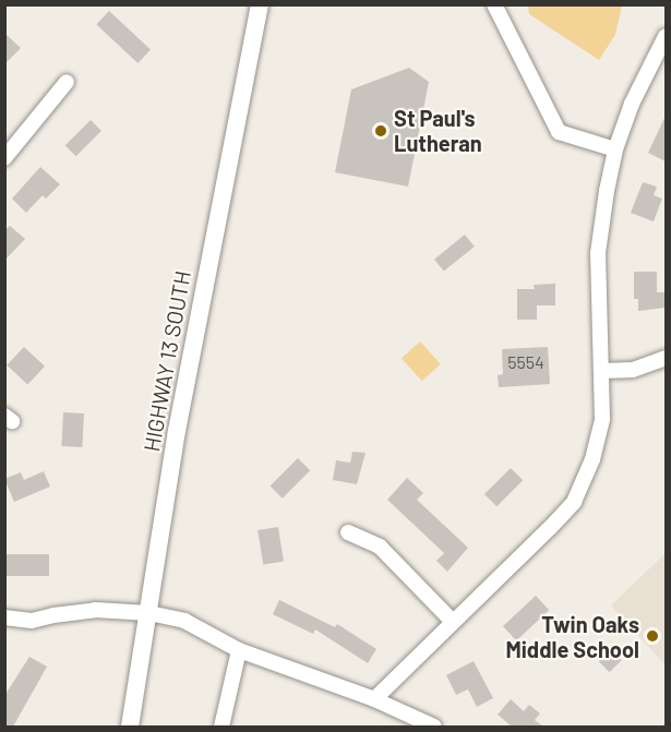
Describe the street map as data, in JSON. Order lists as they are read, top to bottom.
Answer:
{
  "streets": {
    "main road": ["HIGHWAY 13 SOUTH"]
  },
  "places": ["St Paul's Lutheran", "Twin Oaks Middle School"],
  "house_numbers": ["5554"]
}
